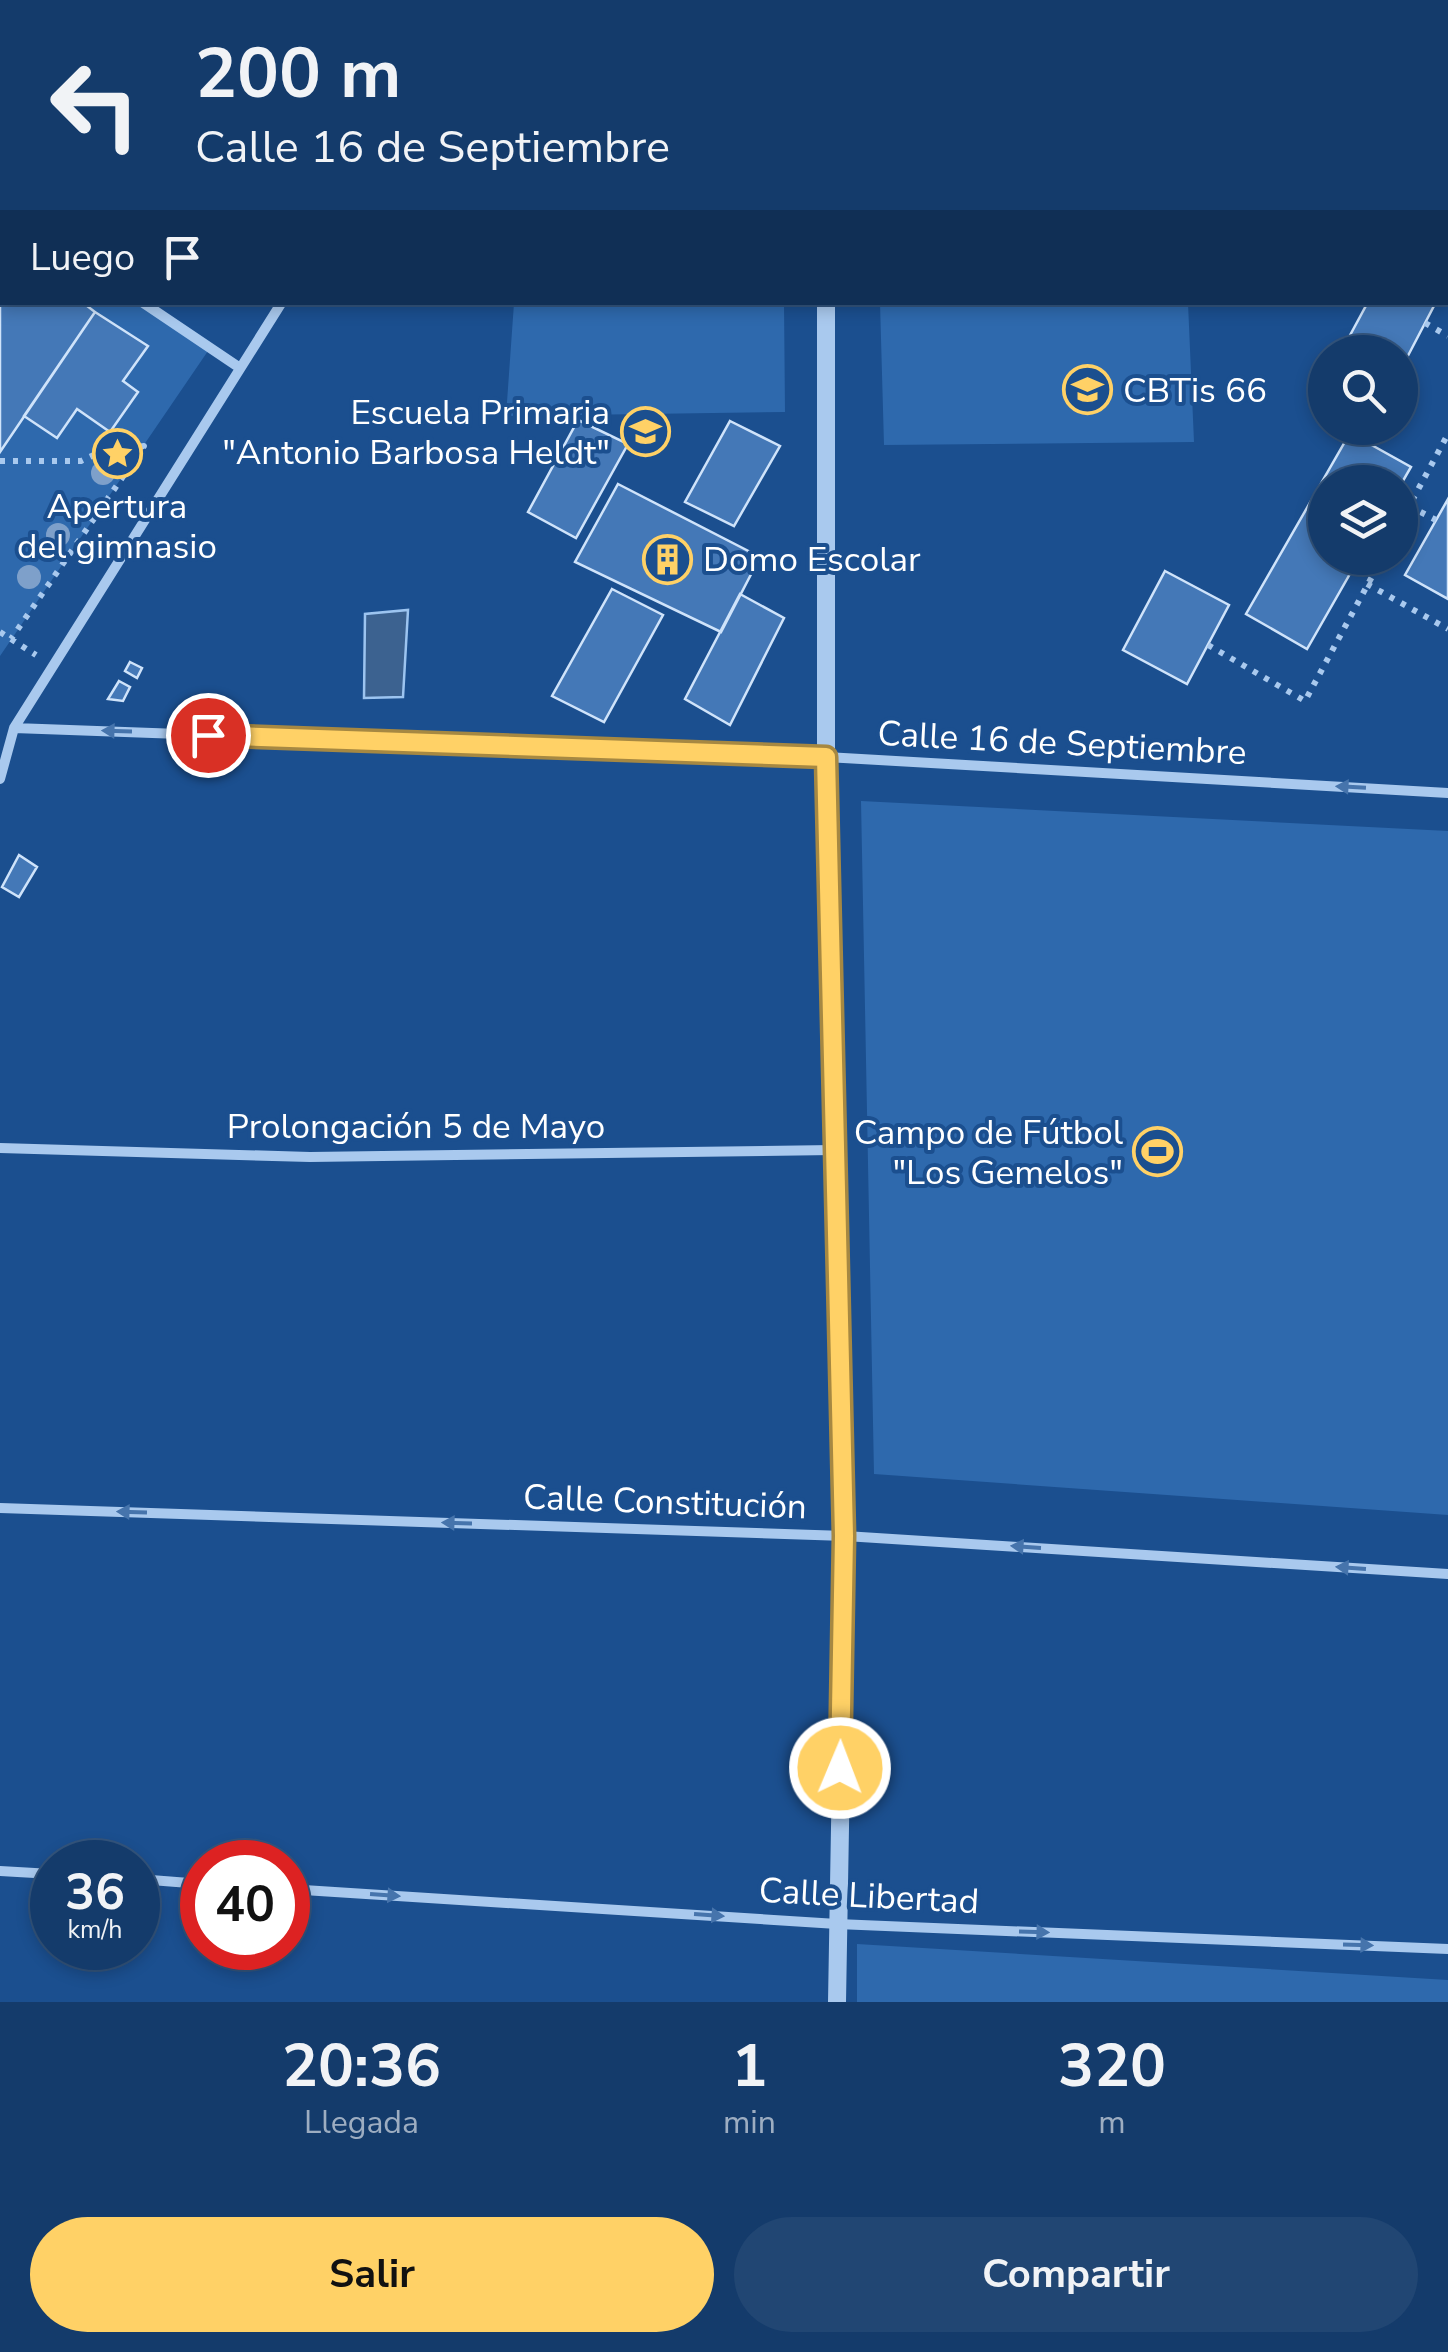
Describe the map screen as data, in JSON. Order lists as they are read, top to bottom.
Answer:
{
  "streets": {
    "street": [
      "Calle 16 de Septiembre",
      "Prolongación 5 de Mayo",
      "Calle Constitución",
      "Calle Libertad"
    ]
  },
  "one_way": ["Calle 16 de Septiembre", "Calle Constitución", "Calle Libertad"],
  "places": {
    "school or university": ["CBTis 66", "Escuela Primaria \"Antonio Barbosa Heldt\""],
    "place": ["Apertura del gimnasio"],
    "building": ["Domo Escolar"],
    "sports": ["Campo de Fútbol \"Los Gemelos\""]
  },
  "page": {
    "turn": ["200 m", "Calle 16 de Septiembre"],
    "then": "Luego",
    "speed": "36 km/h",
    "limit": "40",
    "eta": [
      "20:36",
      "Llegada",
      "1",
      "min",
      "320",
      "m"
    ],
    "buttons": ["Salir", "Compartir"]
  }
}
